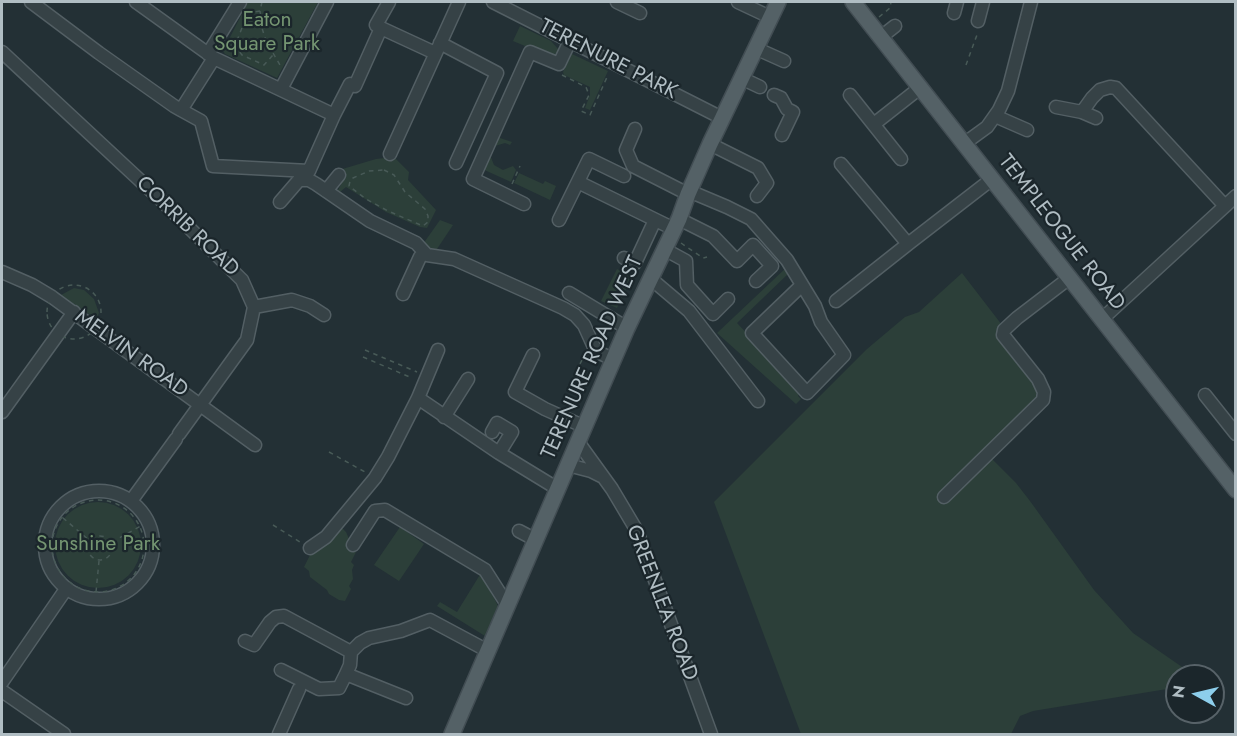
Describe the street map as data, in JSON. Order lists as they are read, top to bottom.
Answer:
{
  "streets": {
    "main road": ["TEMPLEOGUE ROAD", "TERENURE ROAD WEST"],
    "street": [
      "TERENURE PARK",
      "CORRIB ROAD",
      "MELVIN ROAD",
      "GREENLEA ROAD"
    ]
  },
  "crossings": [
    ["TERENURE PARK", "TERENURE ROAD WEST"],
    ["TERENURE ROAD WEST", "GREENLEA ROAD"]
  ],
  "parks": ["Eaton Square Park", "Sunshine Park"],
  "north": "left"
}
